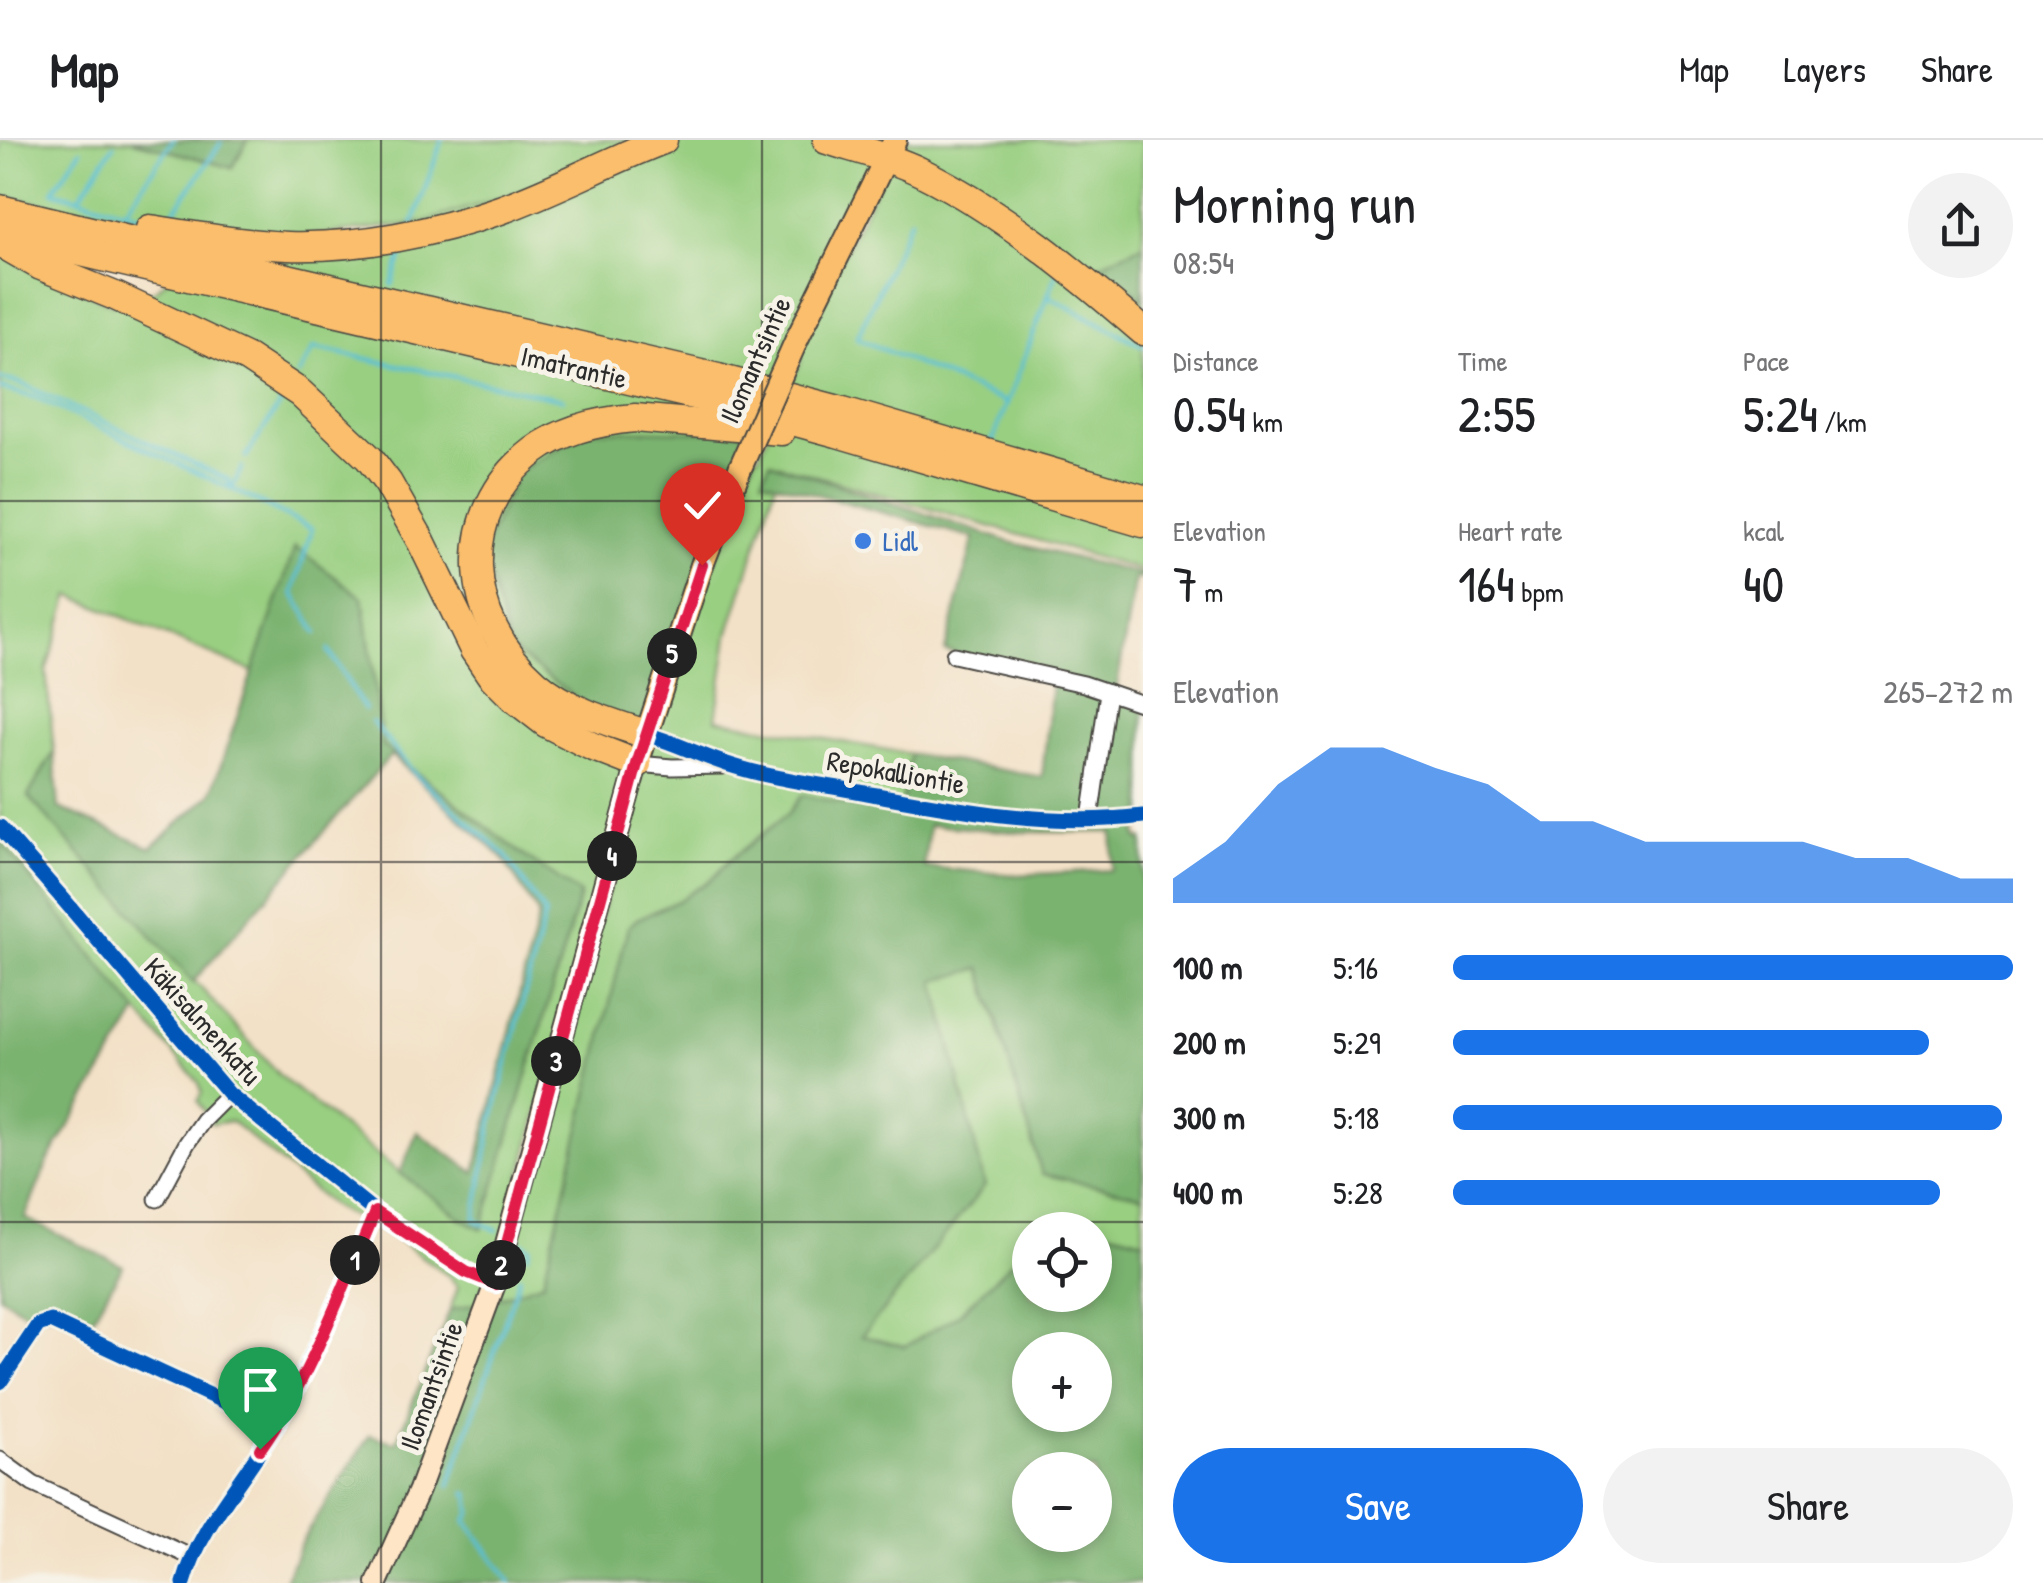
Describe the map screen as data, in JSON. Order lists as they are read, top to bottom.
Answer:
{
  "streets": {
    "highway": ["Imatrantie"],
    "main road": ["Ilomantsintie"],
    "street": ["Repokalliontie", "Käkisalmenkatu"]
  },
  "crossings": [
    ["Ilomantsintie", "Repokalliontie"],
    ["Ilomantsintie", "Käkisalmenkatu"]
  ],
  "places": ["Lidl"],
  "page": {
    "header": "Map",
    "nav": ["Map", "Layers", "Share"],
    "heading": ["Morning run", "08:54"],
    "stats": [
      ["Distance", "0.54 km"],
      ["Time", "2:55"],
      ["Pace", "5:24 /km"],
      ["Elevation", "7 m"],
      ["Heart rate", "164 bpm"],
      ["kcal", "40"]
    ],
    "pins": [
      "5",
      "4",
      "3",
      "1",
      "2"
    ],
    "chart": ["Elevation", "265–272 m"],
    "list": [
      {
        "name": "100 m",
        "note": "5:16"
      },
      {
        "name": "200 m",
        "note": "5:29"
      },
      {
        "name": "300 m",
        "note": "5:18"
      },
      {
        "name": "400 m",
        "note": "5:28"
      }
    ],
    "map_buttons": ["+", "−"],
    "buttons": ["Save", "Share"]
  }
}
